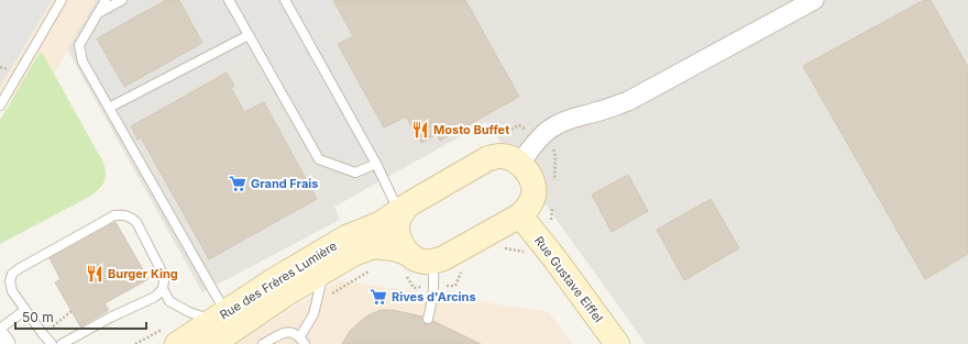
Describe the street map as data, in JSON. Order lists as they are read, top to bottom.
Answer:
{
  "streets": {
    "street": ["Rue Gustave Eiffel", "Rue des Frères Lumière"]
  },
  "places": {
    "restaurant": ["Mosto Buffet", "Burger King"],
    "supermarket": ["Grand Frais", "Rives d'Arcins"]
  },
  "scale_bar": "50 m"
}
